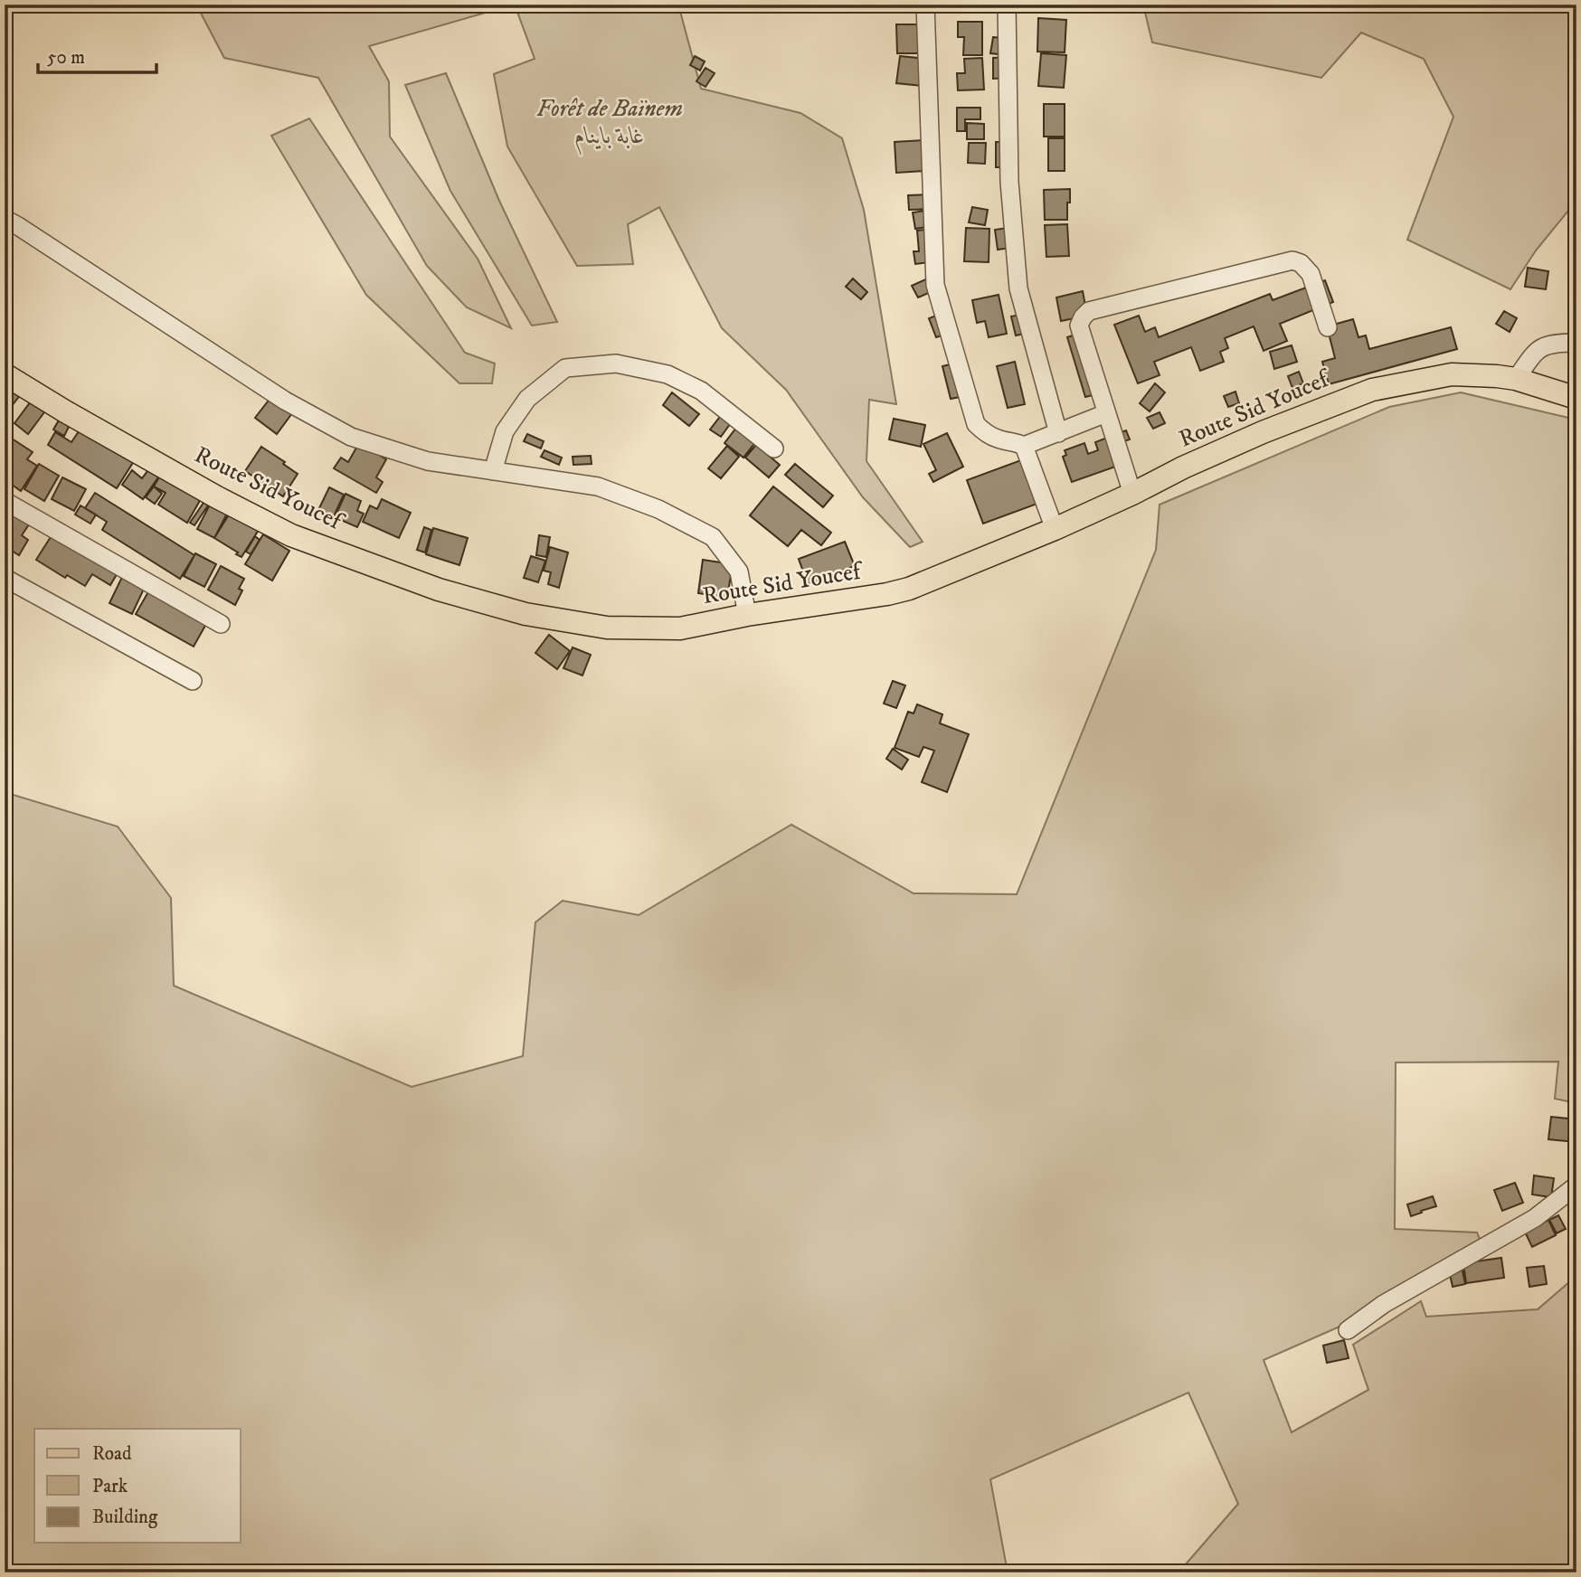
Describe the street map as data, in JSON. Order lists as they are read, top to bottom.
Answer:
{
  "streets": {
    "main road": ["Route Sid Youcef"]
  },
  "parks": ["Forêt de Baïnem غابة باينام"],
  "legend": ["Road", "Park", "Building"],
  "scale_bar": "50 m"
}
